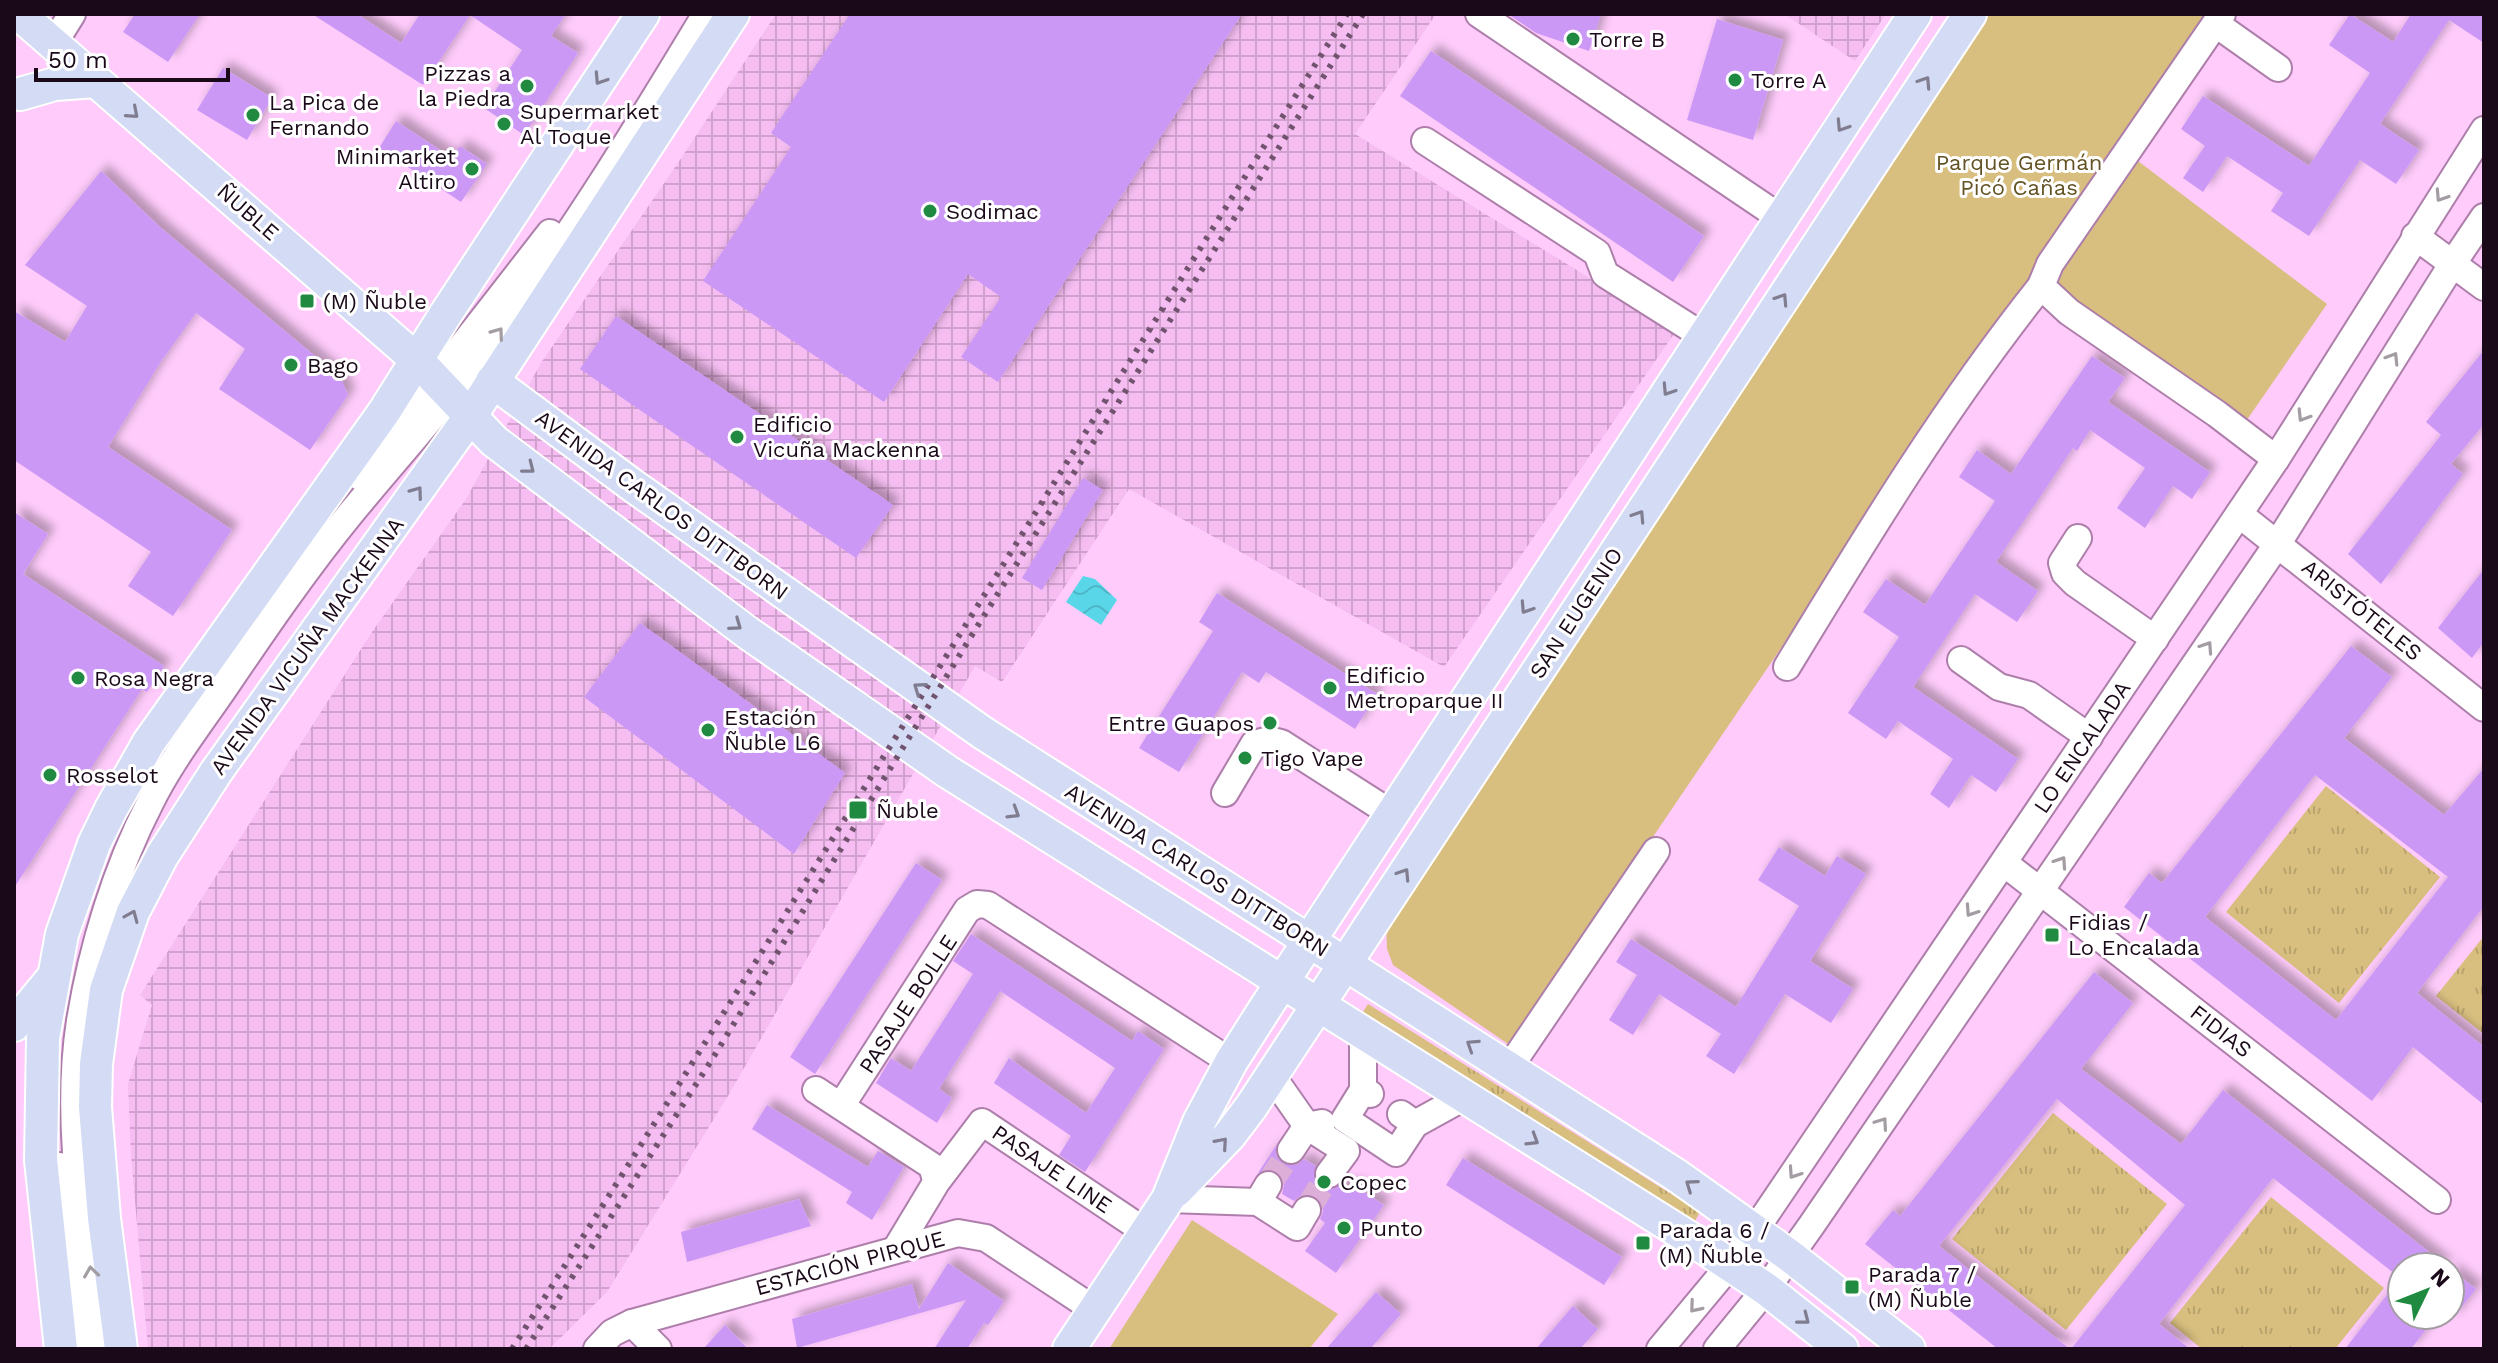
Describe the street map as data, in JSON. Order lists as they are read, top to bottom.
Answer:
{
  "streets": {
    "main road": [
      "ÑUBLE",
      "AVENIDA CARLOS DITTBORN",
      "SAN EUGENIO",
      "AVENIDA VICUÑA MACKENNA"
    ],
    "street": [
      "ARISTÓTELES",
      "LO ENCALADA",
      "PASAJE BOLLE",
      "FIDIAS",
      "PASAJE LINE",
      "ESTACIÓN PIRQUE"
    ]
  },
  "crossings": [
    ["ÑUBLE", "AVENIDA VICUÑA MACKENNA"],
    ["AVENIDA CARLOS DITTBORN", "SAN EUGENIO"],
    ["AVENIDA CARLOS DITTBORN", "AVENIDA VICUÑA MACKENNA"],
    ["AVENIDA CARLOS DITTBORN", "LO ENCALADA"],
    ["ARISTÓTELES", "LO ENCALADA"],
    ["SAN EUGENIO", "PASAJE BOLLE"],
    ["SAN EUGENIO", "PASAJE LINE"],
    ["SAN EUGENIO", "ESTACIÓN PIRQUE"],
    ["LO ENCALADA", "FIDIAS"],
    ["PASAJE LINE", "ESTACIÓN PIRQUE"]
  ],
  "one_way": ["ÑUBLE"],
  "parks": ["Parque Germán Picó Cañas"],
  "places": {
    "other": [
      "Torre B",
      "Torre A",
      "Pizzas a la Piedra",
      "La Pica de Fernando",
      "Supermarket Al Toque",
      "Minimarket Altiro",
      "Sodimac",
      "Bago",
      "Edificio Vicuña Mackenna",
      "Rosa Negra",
      "Edificio Metroparque II",
      "Entre Guapos",
      "Estación Ñuble L6",
      "Tigo Vape",
      "Rosselot",
      "Copec",
      "Punto"
    ],
    "transit": [
      "(M) Ñuble",
      "Ñuble",
      "Fidias / Lo Encalada",
      "Parada 6 / (M) Ñuble",
      "Parada 7 / (M) Ñuble"
    ]
  },
  "scale_bar": "50 m",
  "north": "top right"
}
